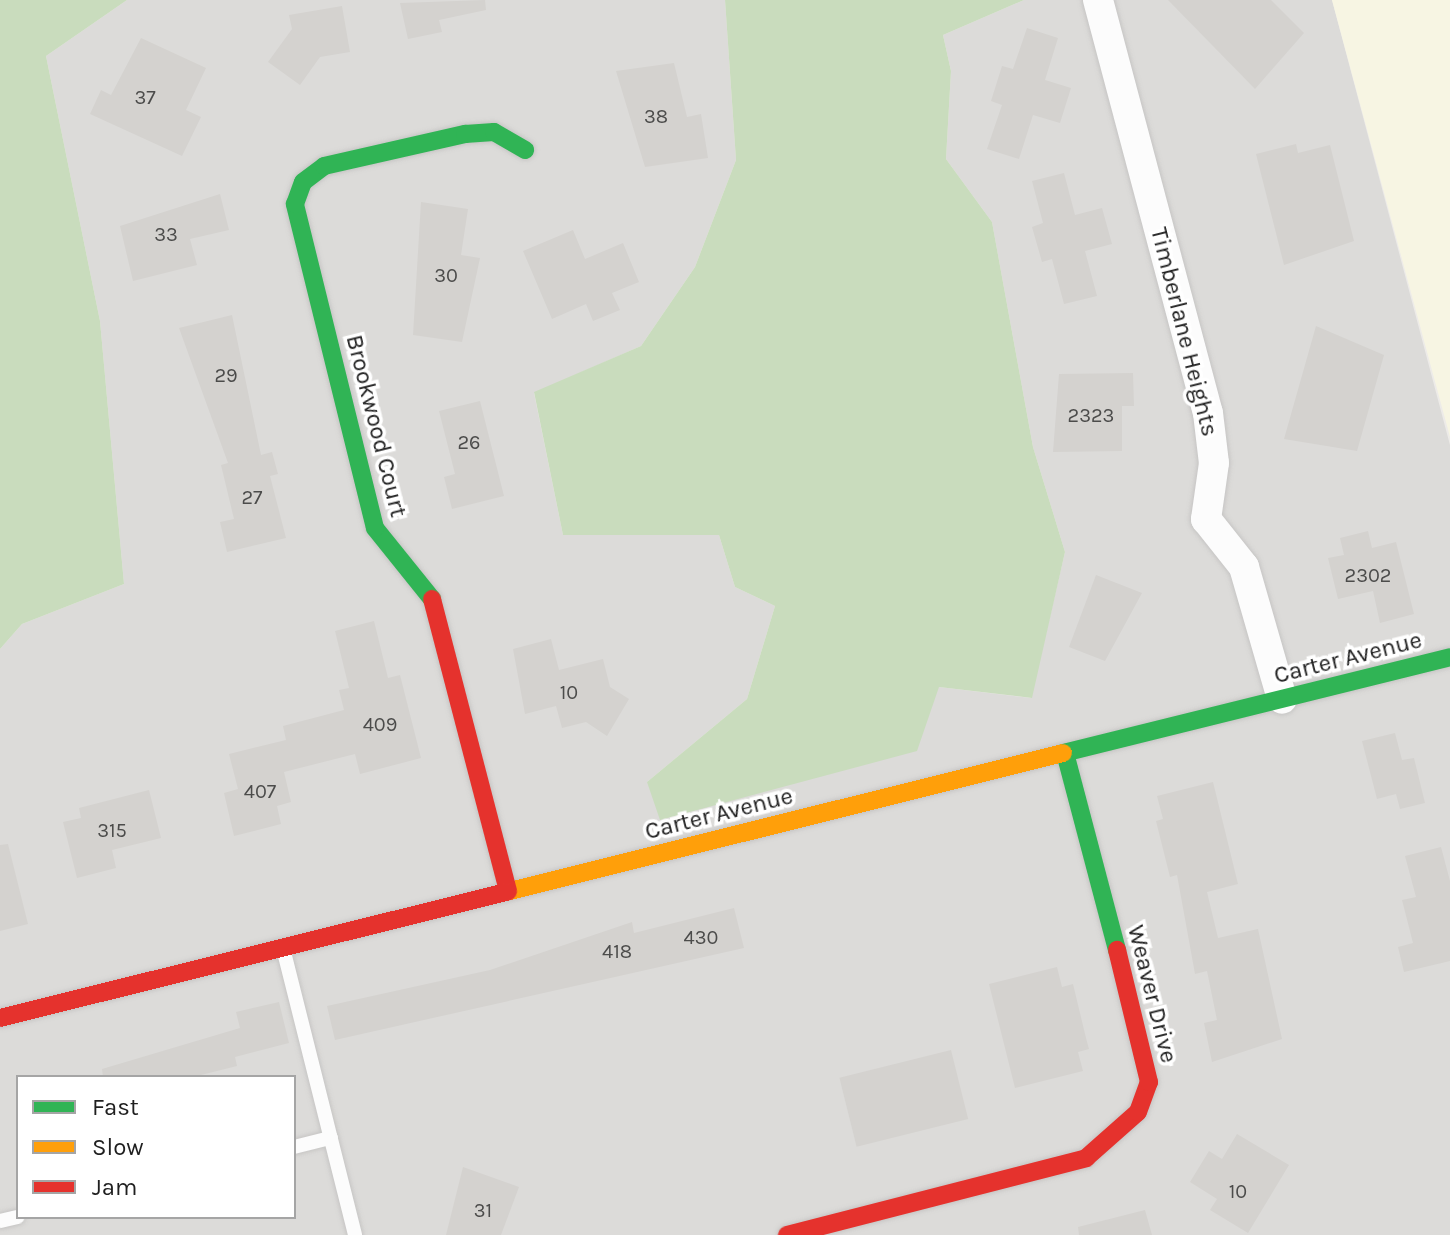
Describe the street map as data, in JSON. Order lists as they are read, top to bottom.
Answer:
{
  "streets": {
    "street": [
      "Timberlane Heights",
      "Brookwood Court",
      "Carter Avenue",
      "Weaver Drive"
    ]
  },
  "crossings": [
    ["Timberlane Heights", "Carter Avenue"],
    ["Brookwood Court", "Carter Avenue"],
    ["Carter Avenue", "Weaver Drive"]
  ],
  "house_numbers": [
    "37",
    "38",
    "33",
    "30",
    "29",
    "2323",
    "26",
    "27",
    "2302",
    "10",
    "409",
    "407",
    "315",
    "430",
    "418",
    "10",
    "31"
  ],
  "legend": ["Fast", "Slow", "Jam"]
}
